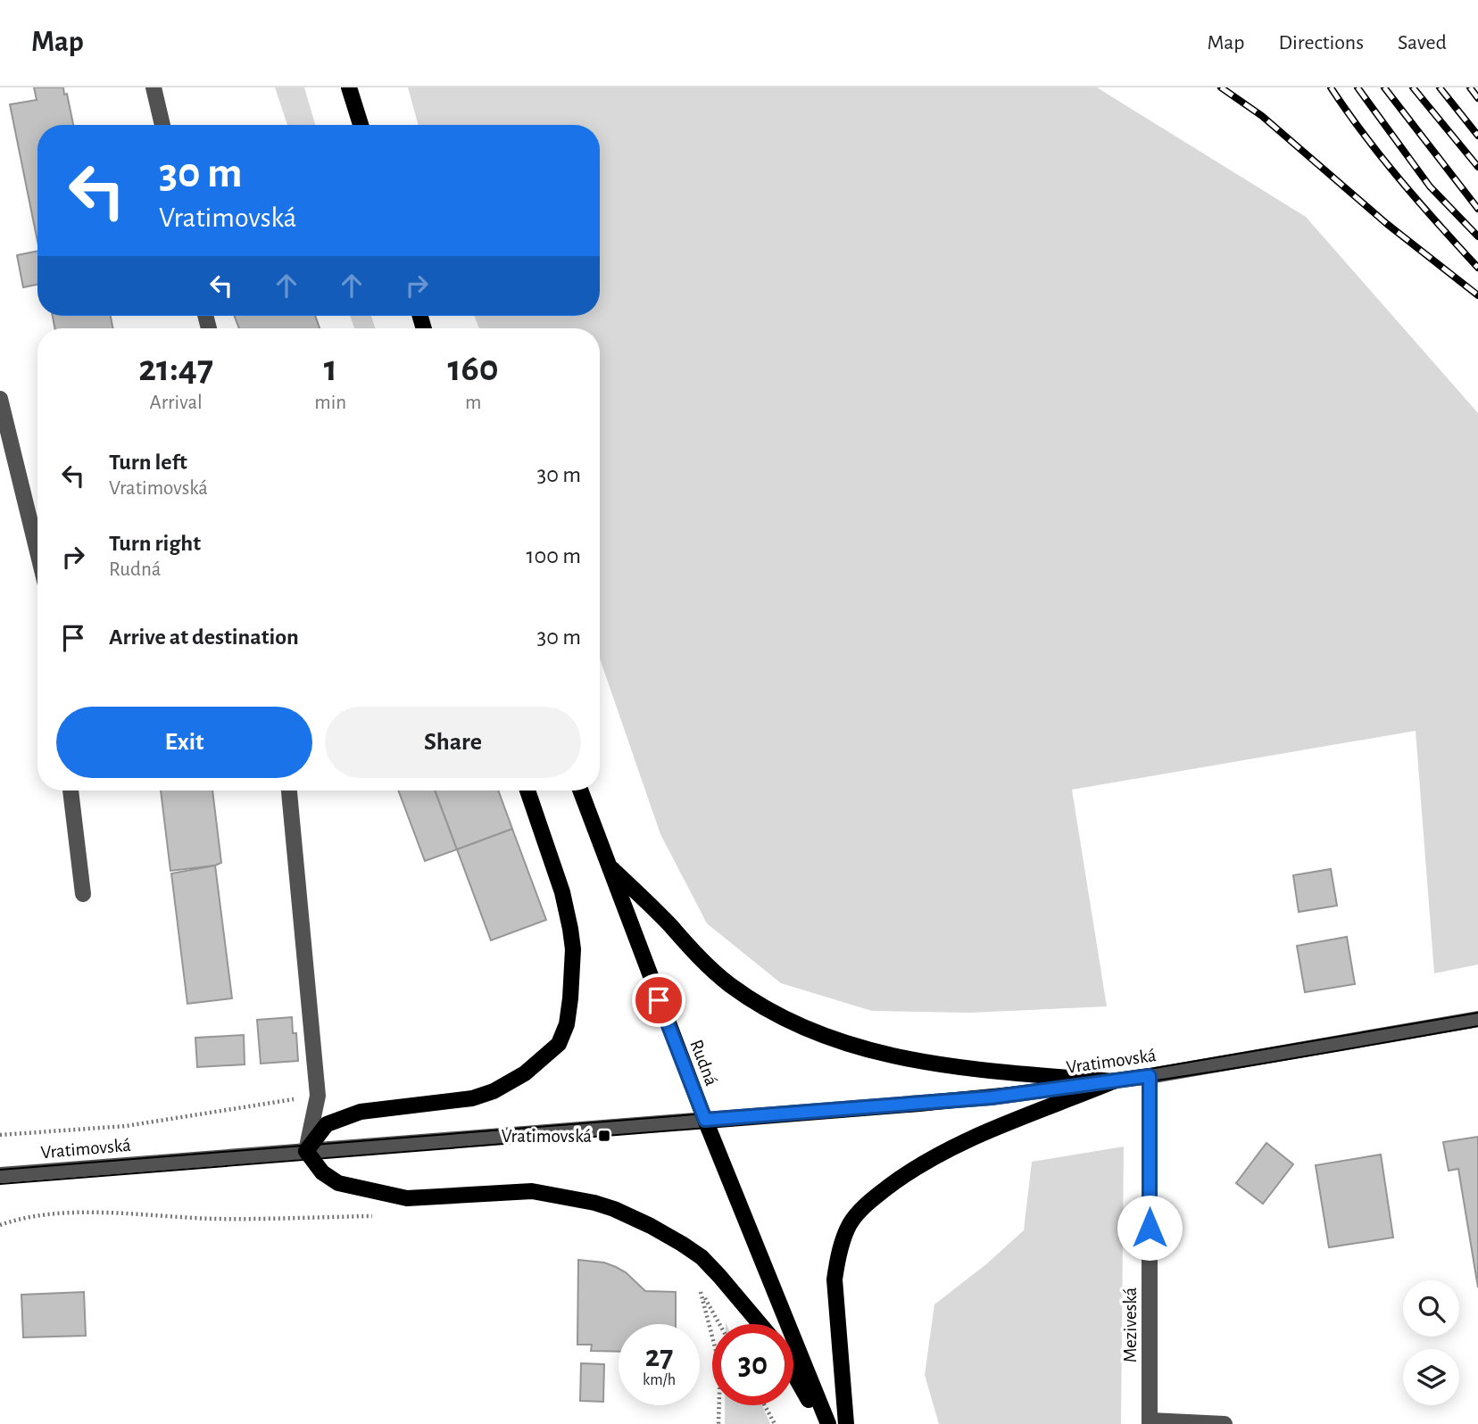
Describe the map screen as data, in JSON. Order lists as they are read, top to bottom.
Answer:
{
  "streets": {
    "main road": ["Rudná"],
    "street": ["Vratimovská", "Meziveská"]
  },
  "crossings": [
    ["Vratimovská", "Rudná"],
    ["Vratimovská", "Meziveská"]
  ],
  "places": {
    "transit": ["Vratimovská"]
  },
  "page": {
    "header": "Map",
    "nav": ["Map", "Directions", "Saved"],
    "turn": ["30 m", "Vratimovská"],
    "eta": [
      "21:47",
      "Arrival",
      "1",
      "min",
      "160",
      "m"
    ],
    "list": [
      {
        "name": "Turn left",
        "note": "Vratimovská",
        "value": "30 m"
      },
      {
        "name": "Turn right",
        "note": "Rudná",
        "value": "100 m"
      },
      {
        "name": "Arrive at destination",
        "value": "30 m"
      }
    ],
    "buttons": ["Exit", "Share"],
    "speed": "27 km/h",
    "limit": "30"
  }
}
